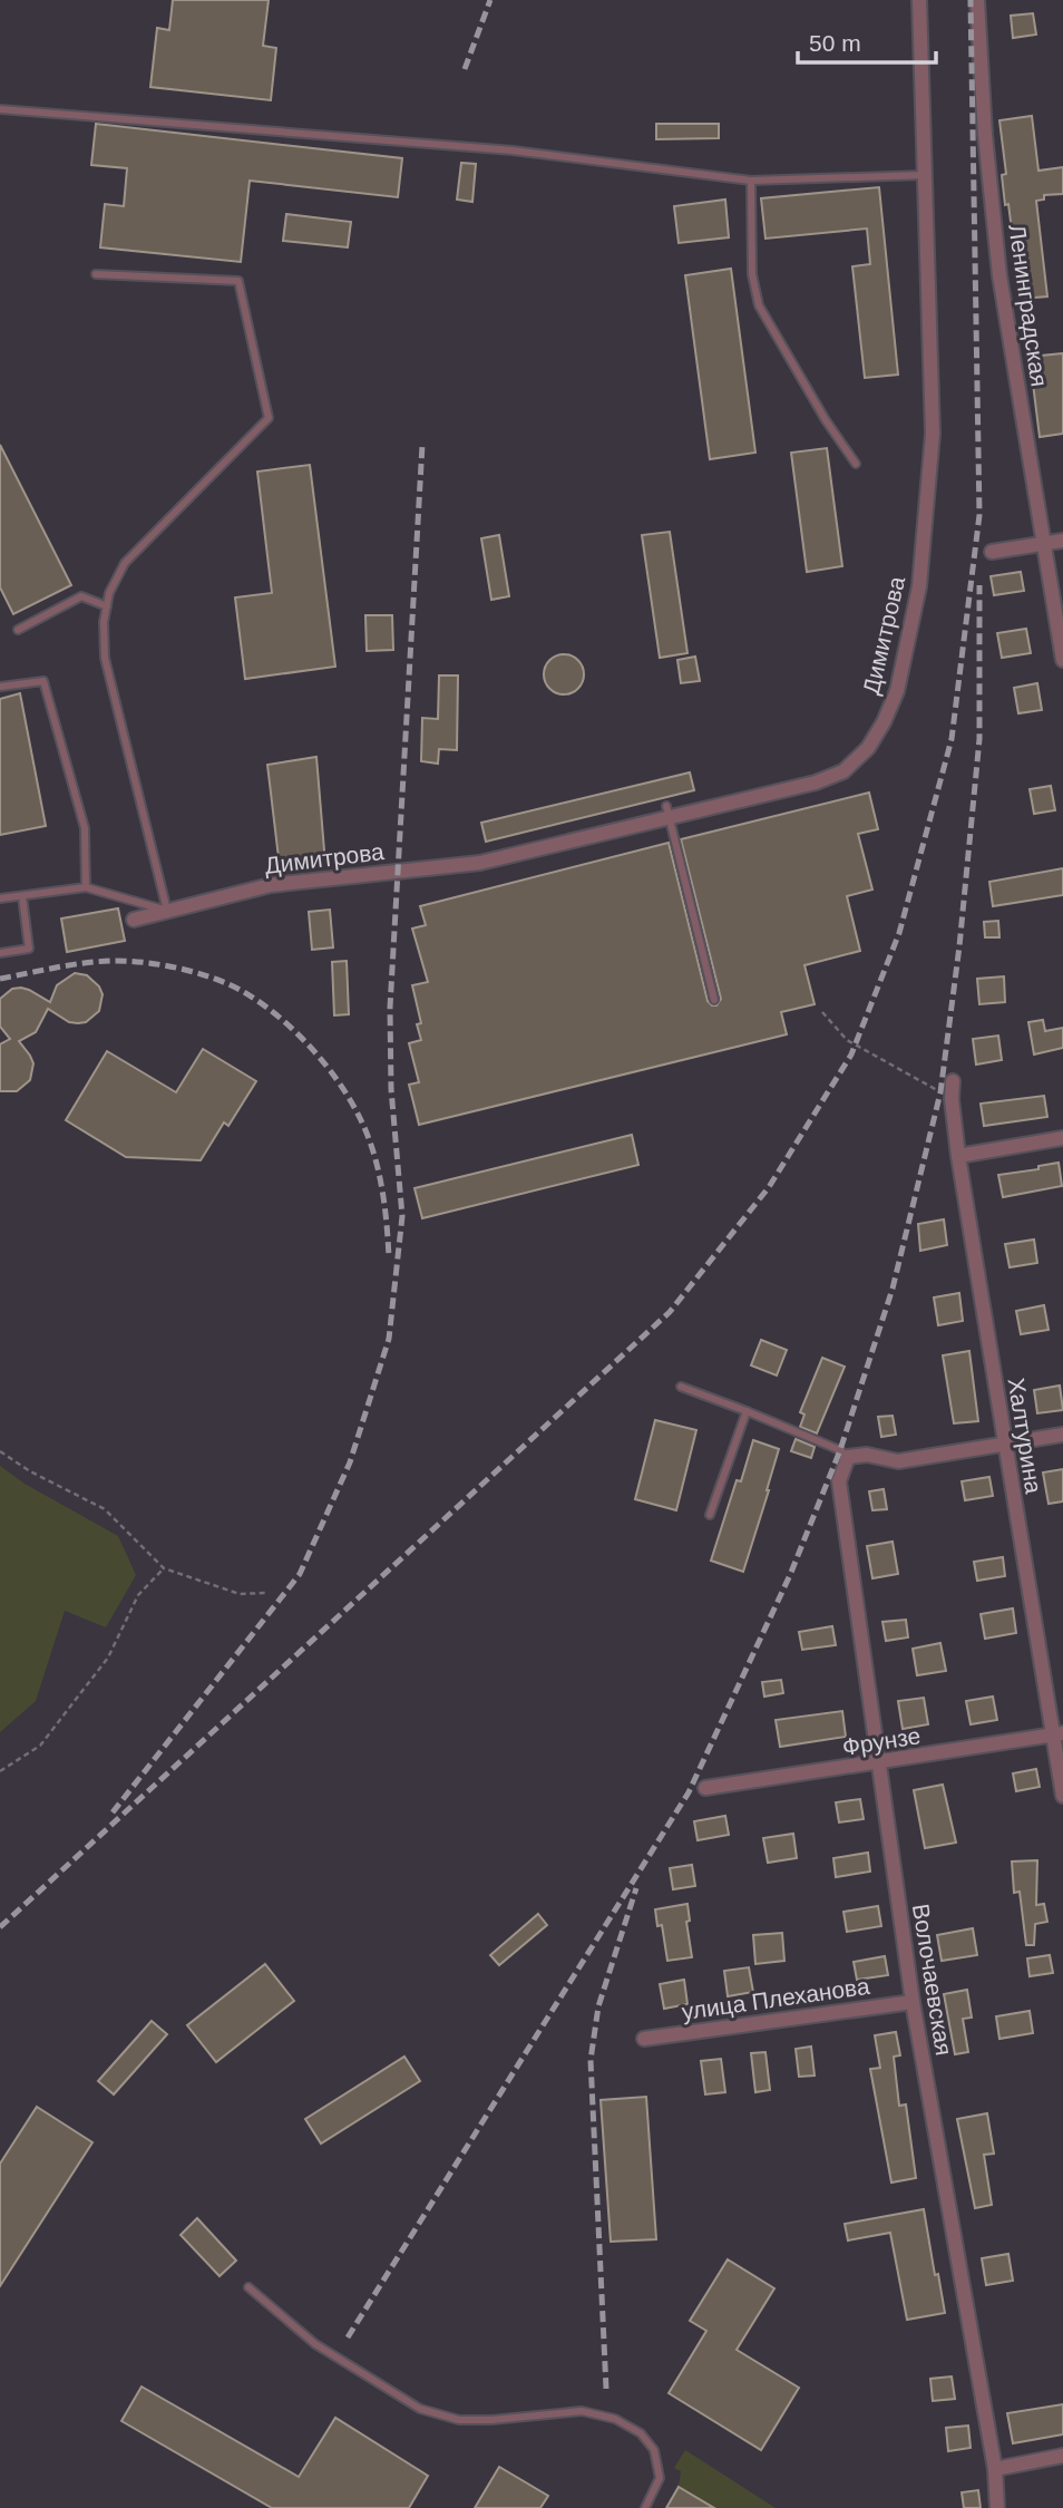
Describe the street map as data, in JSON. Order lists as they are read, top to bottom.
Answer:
{
  "streets": {
    "street": [
      "Ленинградская",
      "Димитрова",
      "Халтурина",
      "Фрунзе",
      "Волочаевская",
      "улица Плеханова"
    ]
  },
  "crossings": [
    ["Халтурина", "Фрунзе"],
    ["Фрунзе", "Волочаевская"],
    ["Волочаевская", "улица Плеханова"]
  ],
  "scale_bar": "50 m"
}
